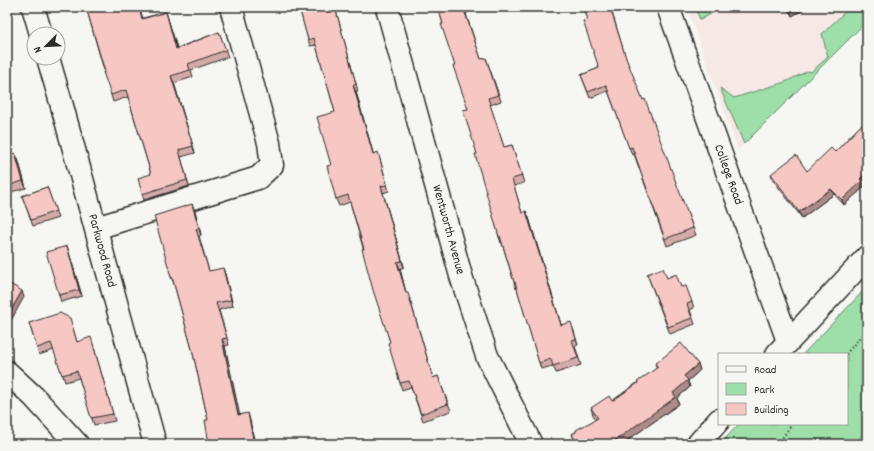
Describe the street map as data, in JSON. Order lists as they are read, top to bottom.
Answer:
{
  "streets": {
    "street": ["College Road", "Wentworth Avenue", "Parkwood Road"]
  },
  "legend": ["Road", "Park", "Building"],
  "north": "bottom left"
}
